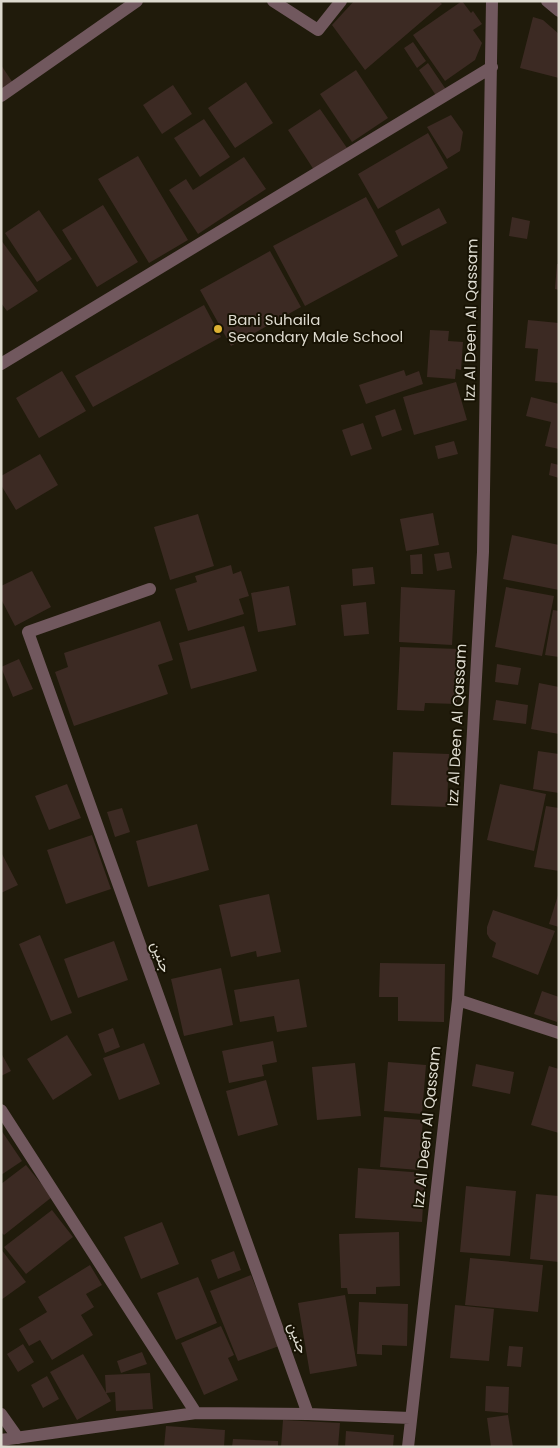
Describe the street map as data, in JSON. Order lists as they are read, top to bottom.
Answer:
{
  "streets": {
    "street": ["Izz Al Deen Al Qassam", "جنين"]
  },
  "places": ["Bani Suhaila Secondary Male School"]
}
